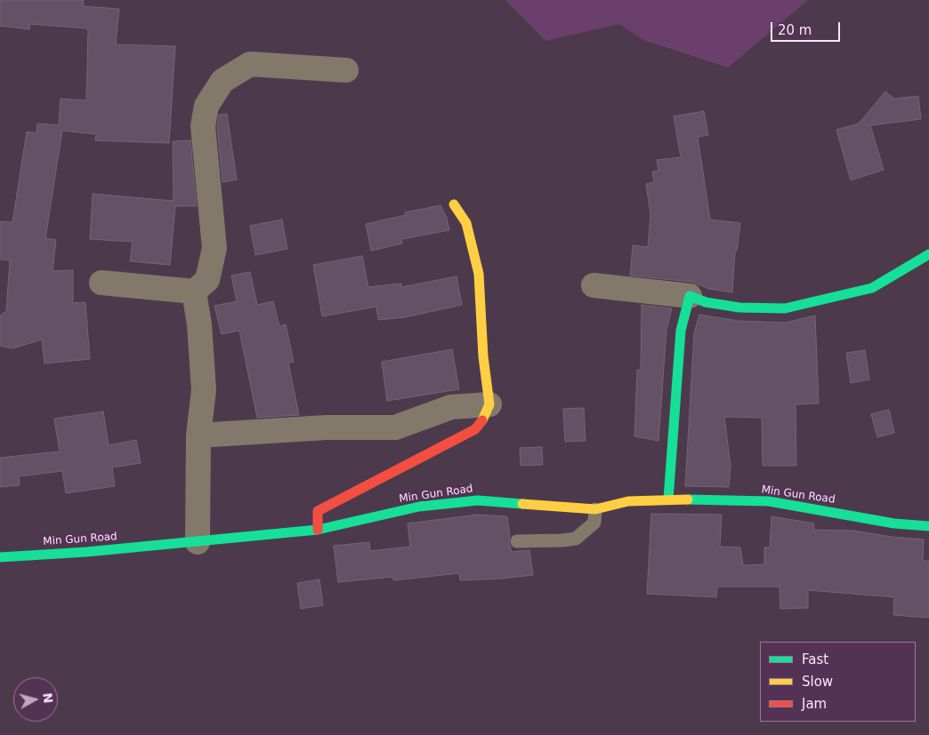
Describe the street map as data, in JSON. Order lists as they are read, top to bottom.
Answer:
{
  "streets": {
    "street": ["Min Gun Road"]
  },
  "legend": ["Fast", "Slow", "Jam"],
  "scale_bar": "20 m",
  "north": "right"
}
